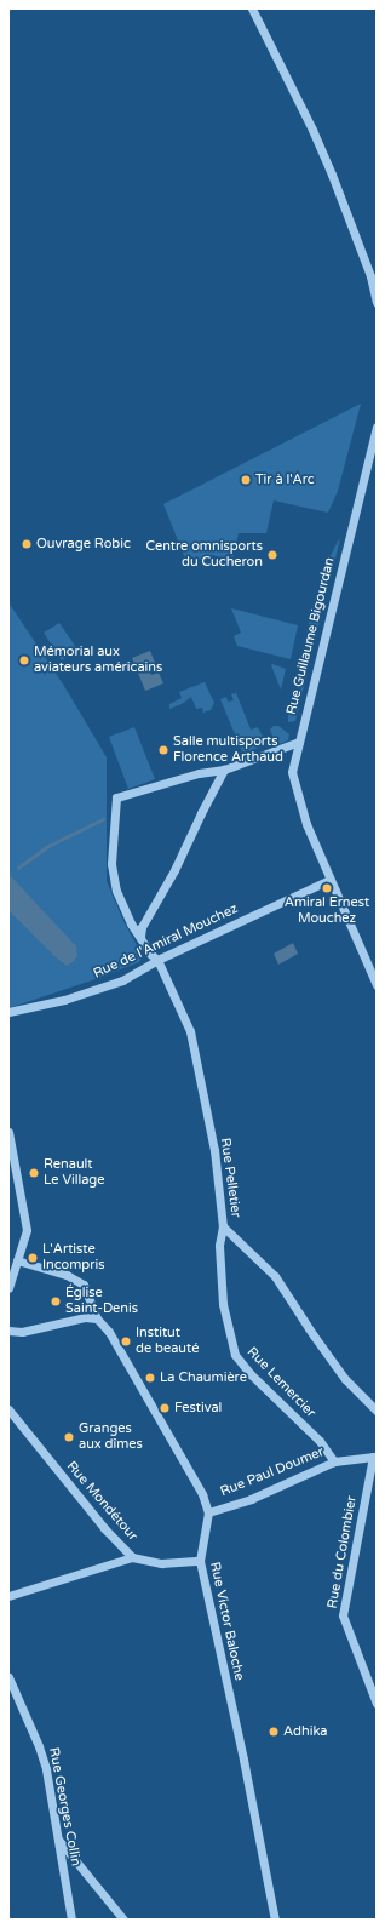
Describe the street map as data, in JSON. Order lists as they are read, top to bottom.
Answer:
{
  "streets": {
    "street": [
      "Rue Guillaume Bigourdan",
      "Rue de l'Amiral Mouchez",
      "Rue Pelletier",
      "Rue Lemercier",
      "Rue Paul Doumer",
      "Rue Mondétour",
      "Rue du Colombier",
      "Rue Victor Baloche",
      "Rue Georges Collin"
    ]
  },
  "crossings": [
    ["Rue Guillaume Bigourdan", "Rue de l'Amiral Mouchez"],
    ["Rue de l'Amiral Mouchez", "Rue Pelletier"],
    ["Rue Pelletier", "Rue Lemercier"],
    ["Rue Lemercier", "Rue Paul Doumer"],
    ["Rue Paul Doumer", "Rue du Colombier"],
    ["Rue Paul Doumer", "Rue Victor Baloche"],
    ["Rue Mondétour", "Rue Victor Baloche"]
  ],
  "places": [
    "Tir à l'Arc",
    "Ouvrage Robic",
    "Centre omnisports du Cucheron",
    "Mémorial aux aviateurs américains",
    "Salle multisports Florence Arthaud",
    "Amiral Ernest Mouchez",
    "Renault Le Village",
    "L'Artiste Incompris",
    "Église Saint-Denis",
    "Institut de beauté",
    "La Chaumière",
    "Festival",
    "Granges aux dîmes",
    "Adhika"
  ]
}
